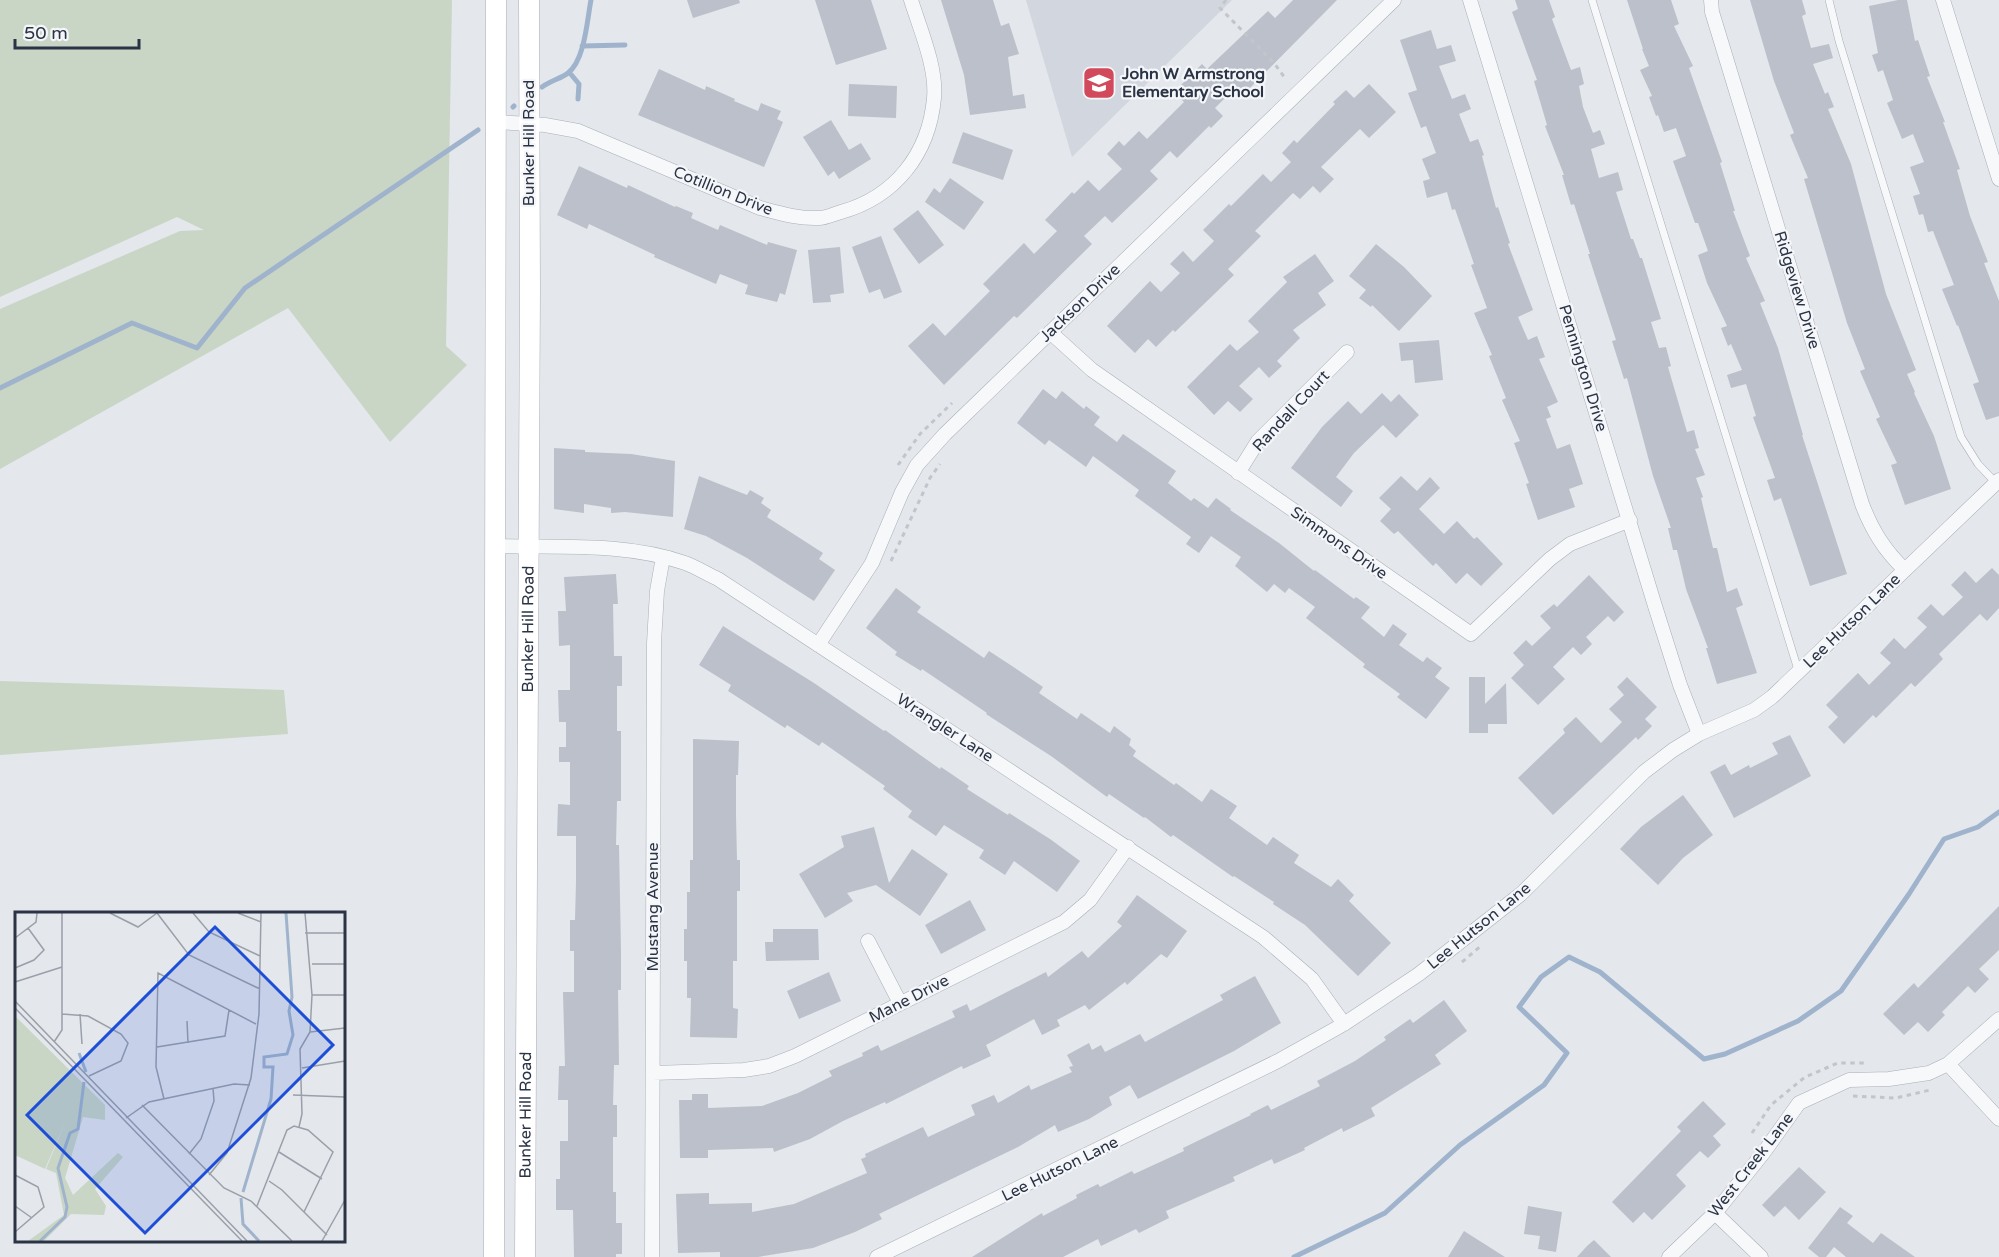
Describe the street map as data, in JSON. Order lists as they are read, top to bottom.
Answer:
{
  "streets": {
    "main road": ["Bunker Hill Road"],
    "street": [
      "Cotillion Drive",
      "Ridgeview Drive",
      "Jackson Drive",
      "Pennington Drive",
      "Randall Court",
      "Simmons Drive",
      "Lee Hutson Lane",
      "Wrangler Lane",
      "Mustang Avenue",
      "Mane Drive",
      "West Creek Lane"
    ]
  },
  "crossings": [
    ["Bunker Hill Road", "Cotillion Drive"],
    ["Bunker Hill Road", "Wrangler Lane"],
    ["Ridgeview Drive", "Lee Hutson Lane"],
    ["Jackson Drive", "Simmons Drive"],
    ["Jackson Drive", "Wrangler Lane"],
    ["Pennington Drive", "Simmons Drive"],
    ["Pennington Drive", "Lee Hutson Lane"],
    ["Randall Court", "Simmons Drive"],
    ["Lee Hutson Lane", "Wrangler Lane"],
    ["Wrangler Lane", "Mustang Avenue"],
    ["Wrangler Lane", "Mane Drive"],
    ["Mustang Avenue", "Mane Drive"]
  ],
  "places": {
    "school or university": ["John W Armstrong Elementary School"]
  },
  "scale_bar": "50 m"
}
